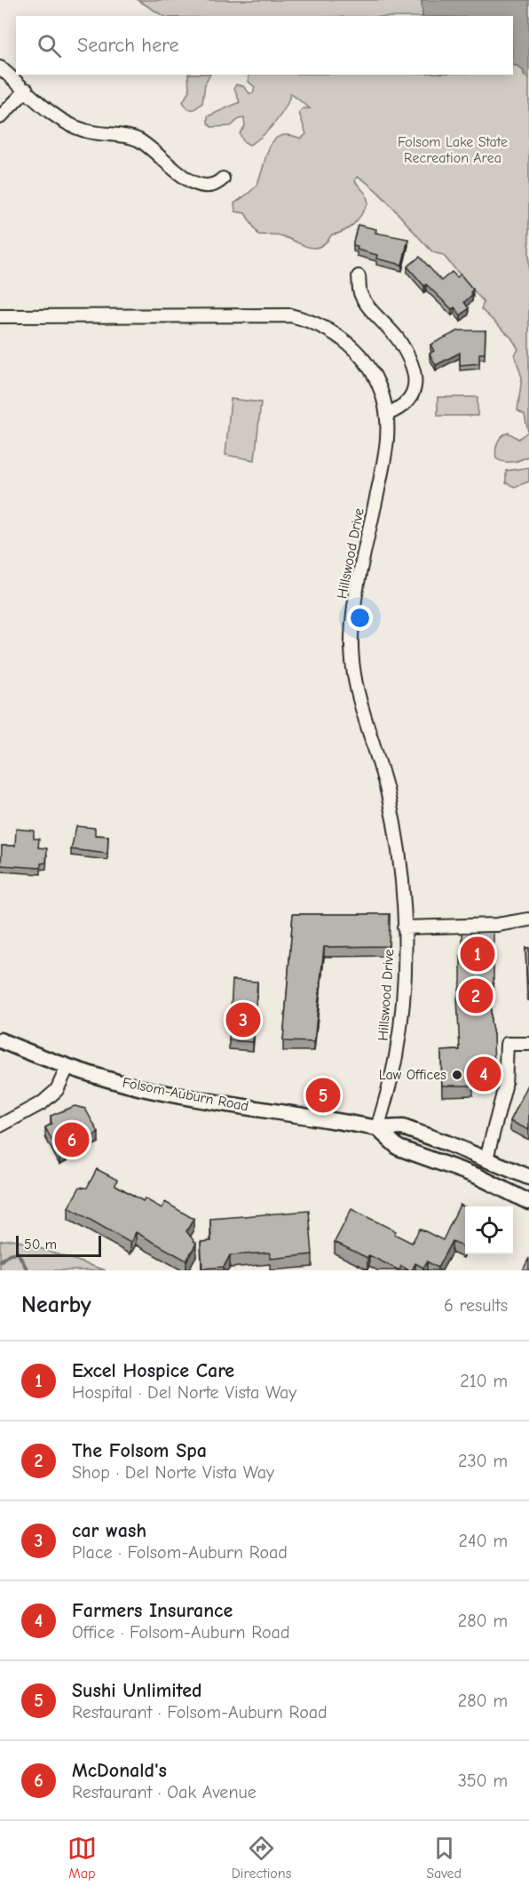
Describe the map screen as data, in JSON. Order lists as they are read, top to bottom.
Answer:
{
  "streets": {
    "main road": ["Folsom-Auburn Road"],
    "street": ["Hillswood Drive"]
  },
  "crossings": [
    ["Hillswood Drive", "Folsom-Auburn Road"]
  ],
  "parks": ["Folsom Lake State Recreation Area"],
  "places": ["Law Offices"],
  "scale_bar": "50 m",
  "page": {
    "search": "Search here",
    "pins": [
      "1",
      "2",
      "3",
      "4",
      "5",
      "6"
    ],
    "scale": "50 m",
    "heading": ["Nearby", "6 results"],
    "list": [
      {
        "mark": "1",
        "name": "Excel Hospice Care",
        "note": "Hospital · Del Norte Vista Way",
        "value": "210 m"
      },
      {
        "mark": "2",
        "name": "The Folsom Spa",
        "note": "Shop · Del Norte Vista Way",
        "value": "230 m"
      },
      {
        "mark": "3",
        "name": "car wash",
        "note": "Place · Folsom-Auburn Road",
        "value": "240 m"
      },
      {
        "mark": "4",
        "name": "Farmers Insurance",
        "note": "Office · Folsom-Auburn Road",
        "value": "280 m"
      },
      {
        "mark": "5",
        "name": "Sushi Unlimited",
        "note": "Restaurant · Folsom-Auburn Road",
        "value": "280 m"
      },
      {
        "mark": "6",
        "name": "McDonald's",
        "note": "Restaurant · Oak Avenue",
        "value": "350 m"
      }
    ],
    "nav": ["Map", "Directions", "Saved"]
  }
}
